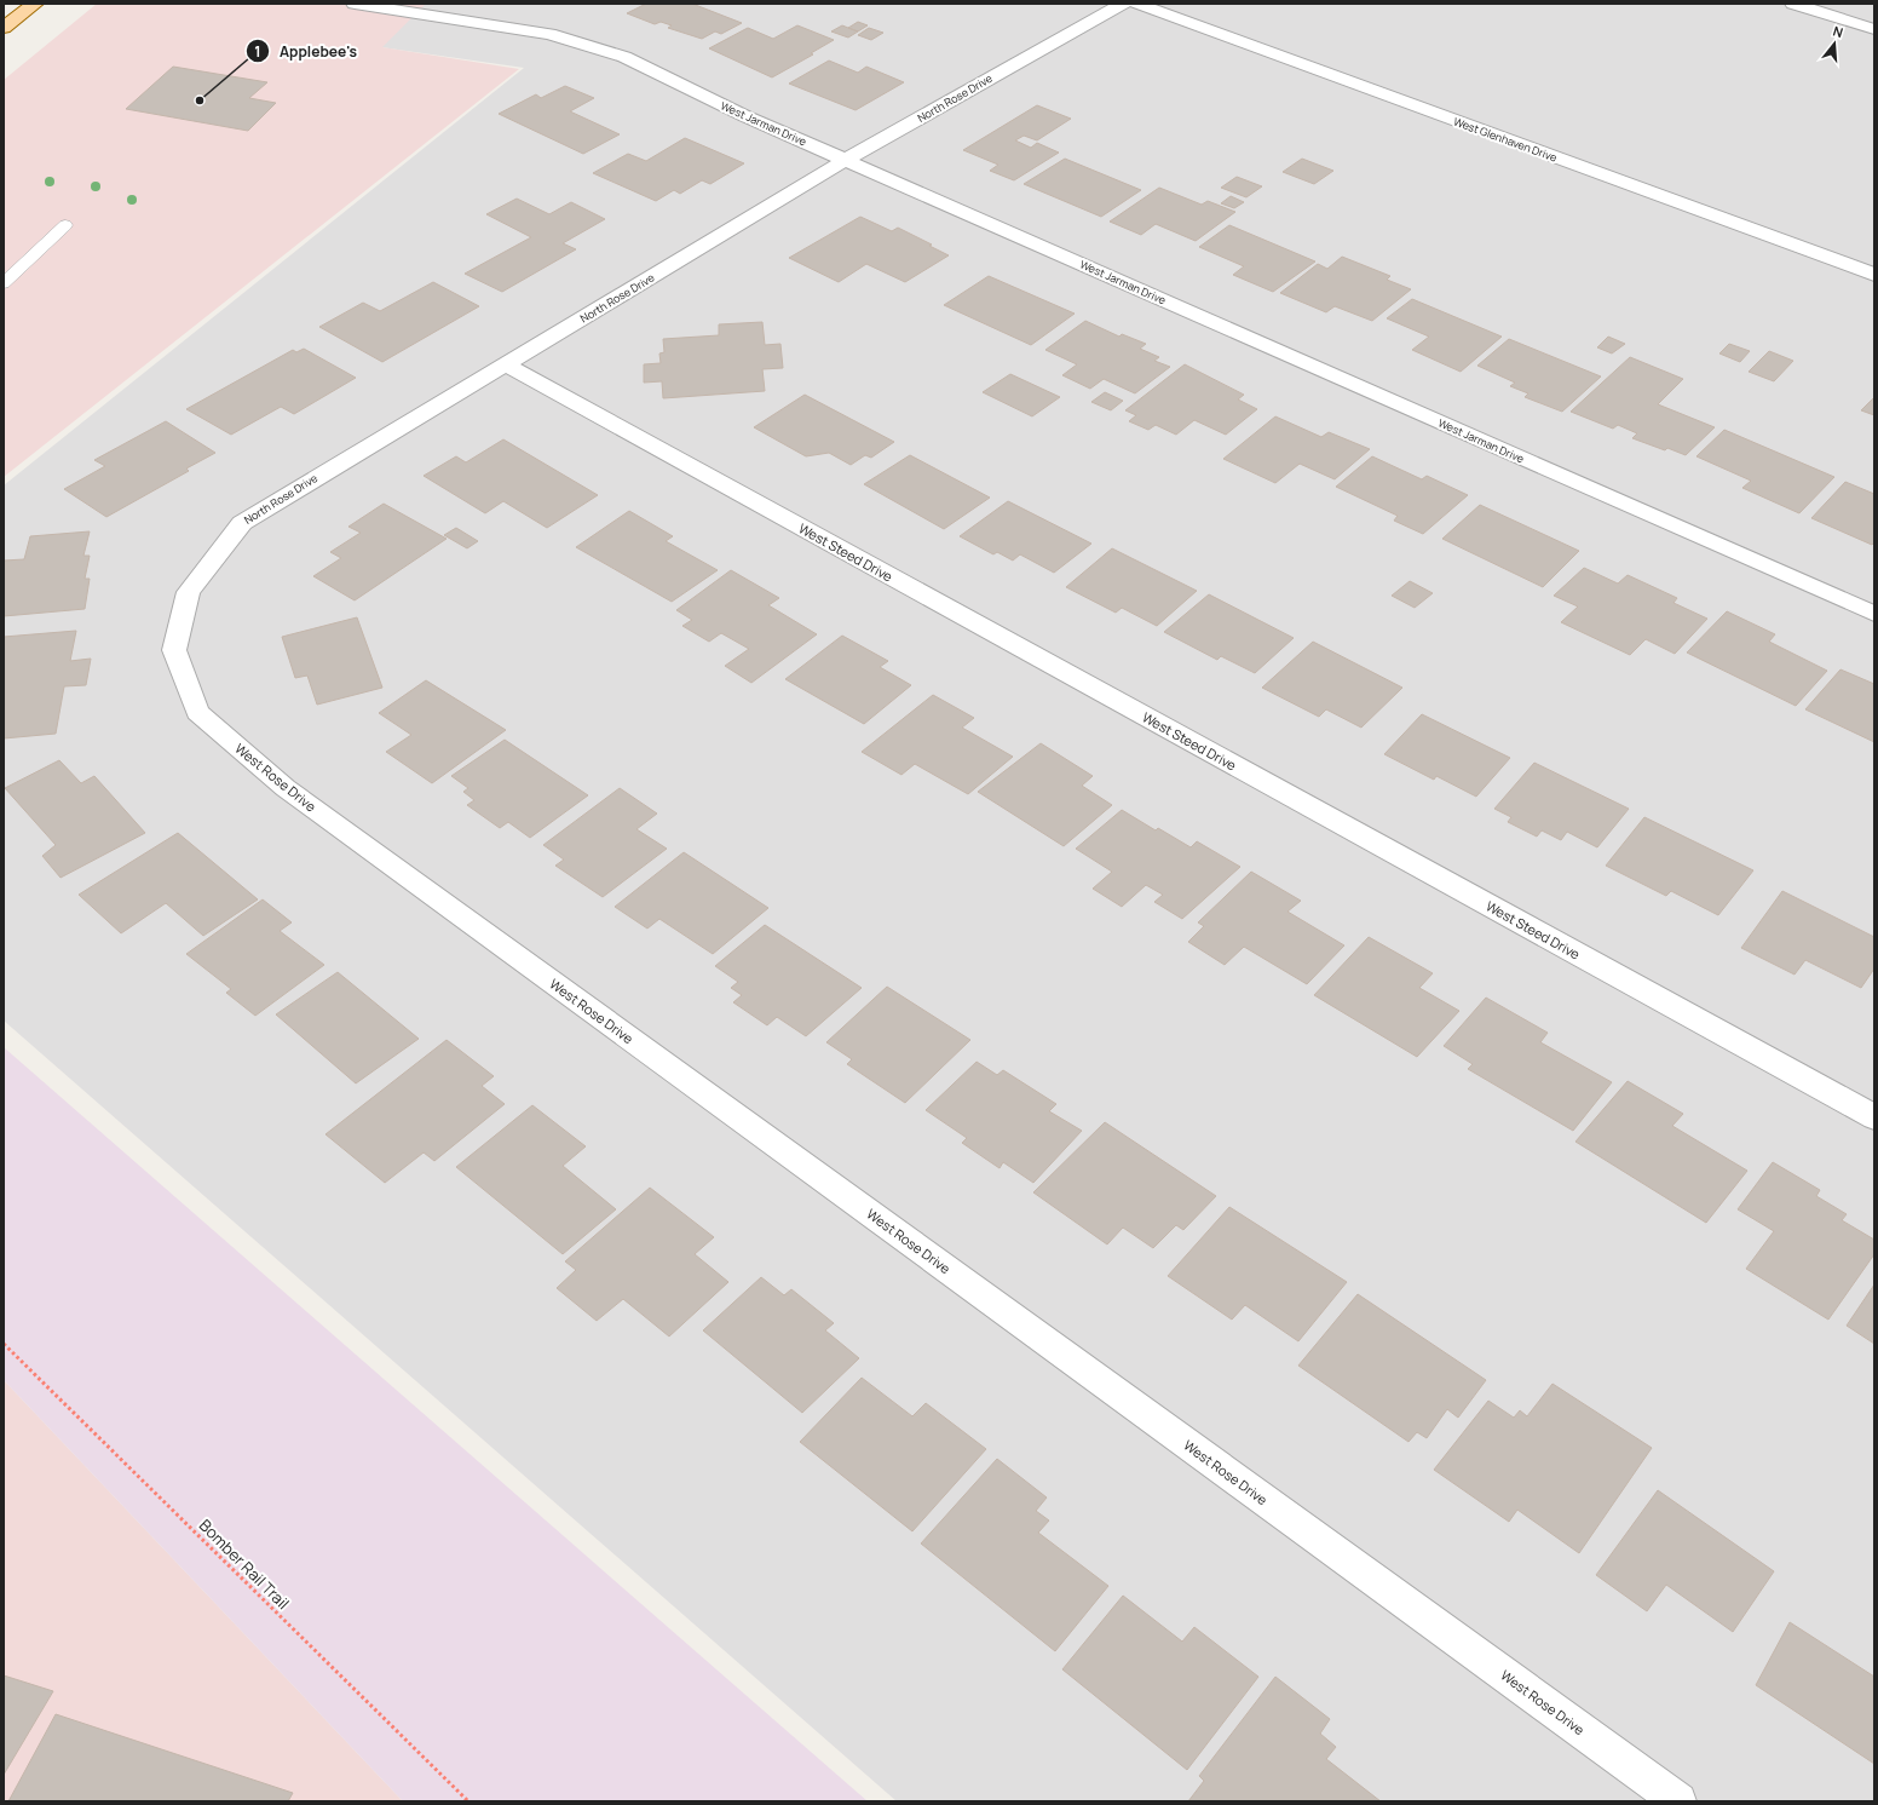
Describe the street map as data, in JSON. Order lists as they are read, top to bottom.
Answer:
{
  "streets": {
    "street": [
      "North Rose Drive",
      "West Jarman Drive",
      "West Glenhaven Drive",
      "West Steed Drive",
      "West Rose Drive"
    ],
    "path": ["Bomber Rail Trail"]
  },
  "crossings": [
    ["North Rose Drive", "West Jarman Drive"],
    ["North Rose Drive", "West Steed Drive"],
    ["North Rose Drive", "West Rose Drive"]
  ],
  "places": ["Applebee's"],
  "north": "top"
}
